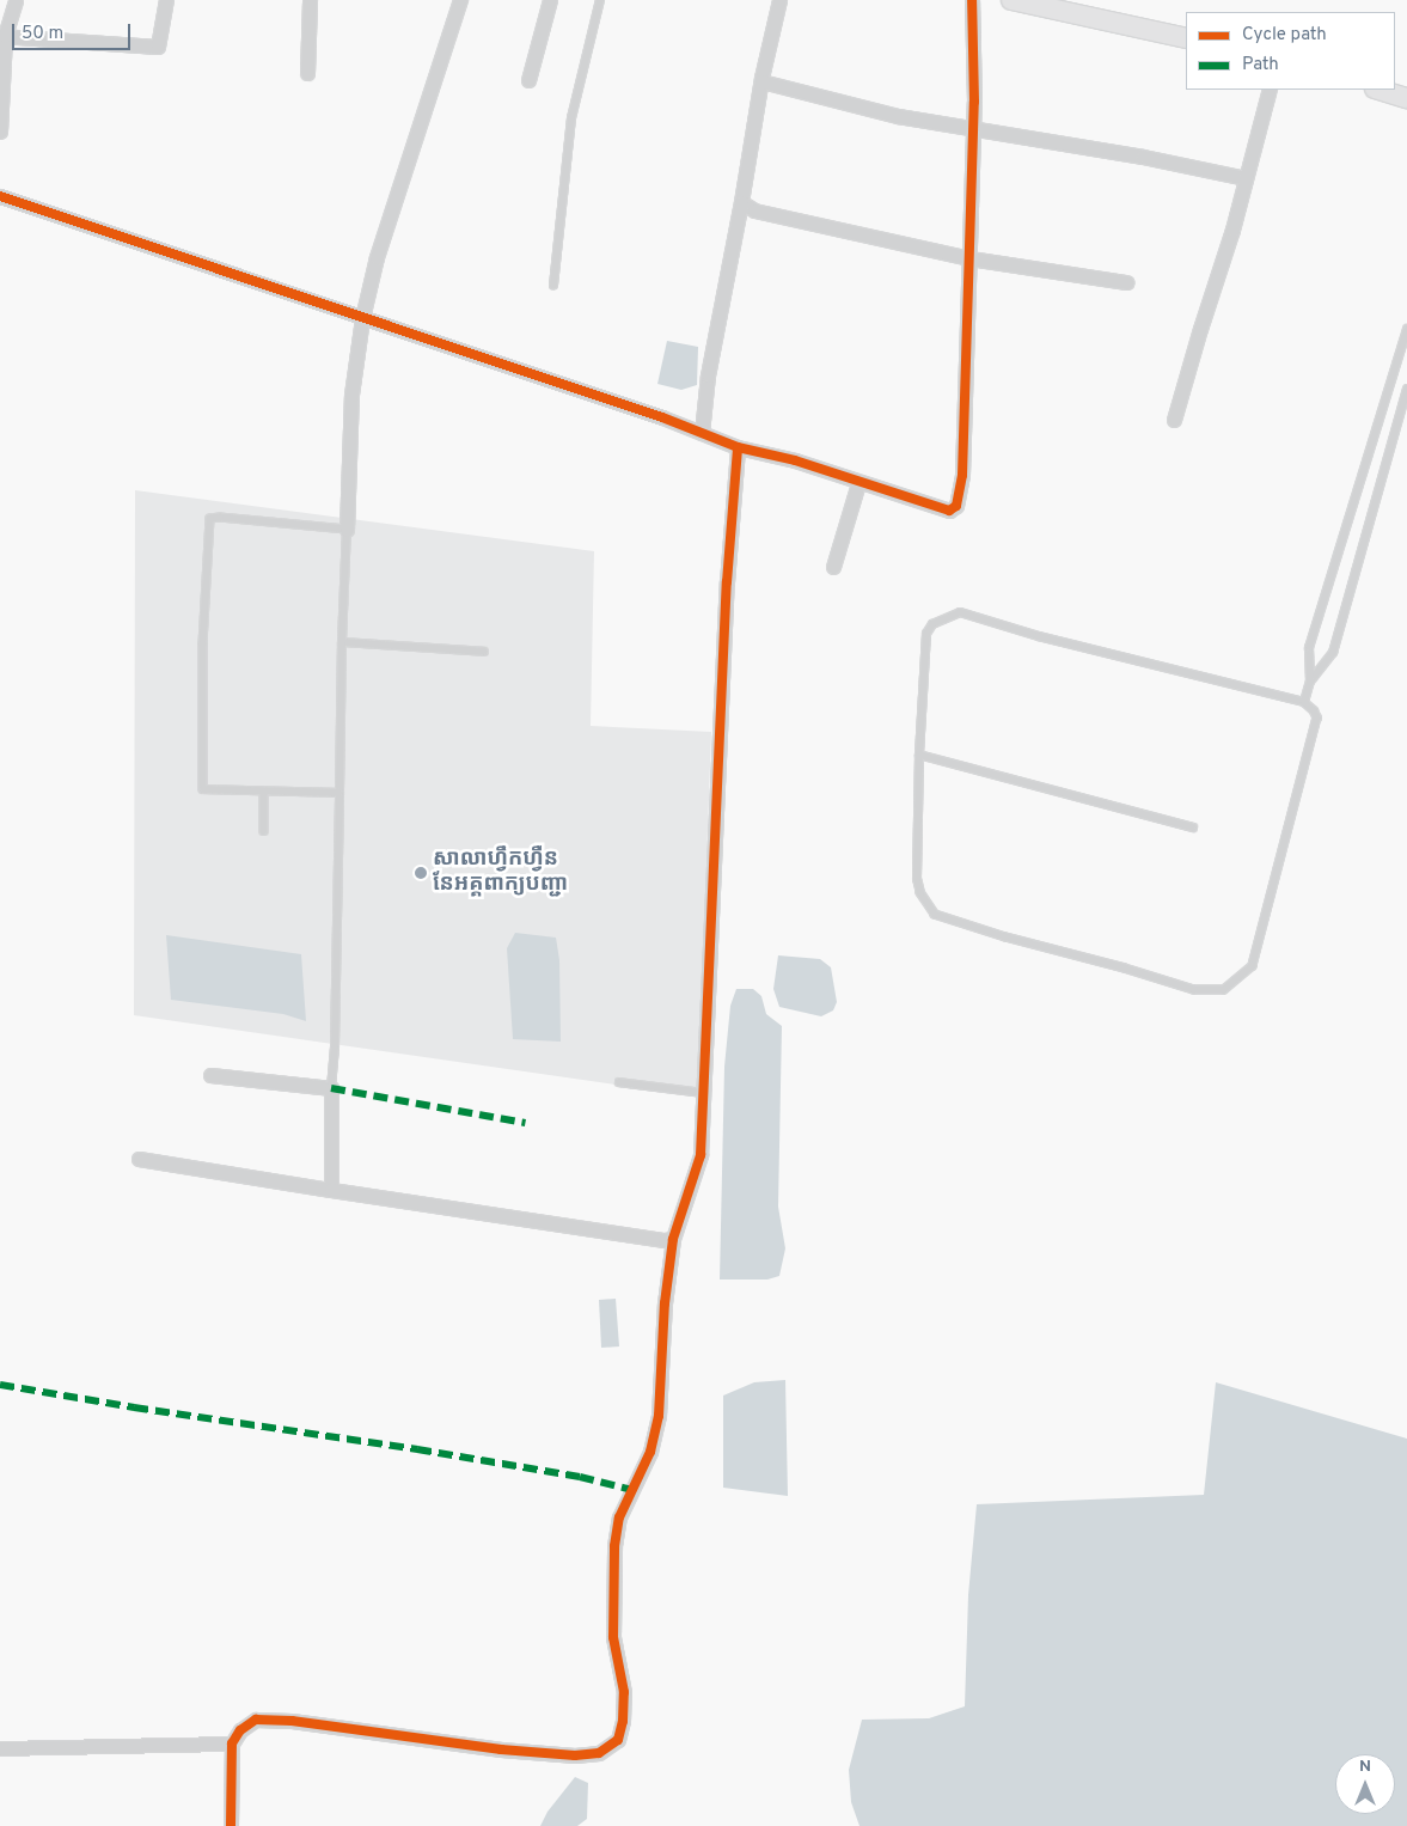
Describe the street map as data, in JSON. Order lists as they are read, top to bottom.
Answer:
{
  "places": ["សាលាហ្វឹកហ្វឺន នែអគ្គពាក្យបញ្ជា"],
  "legend": ["Cycle path", "Path"],
  "scale_bar": "50 m",
  "north": "top"
}
